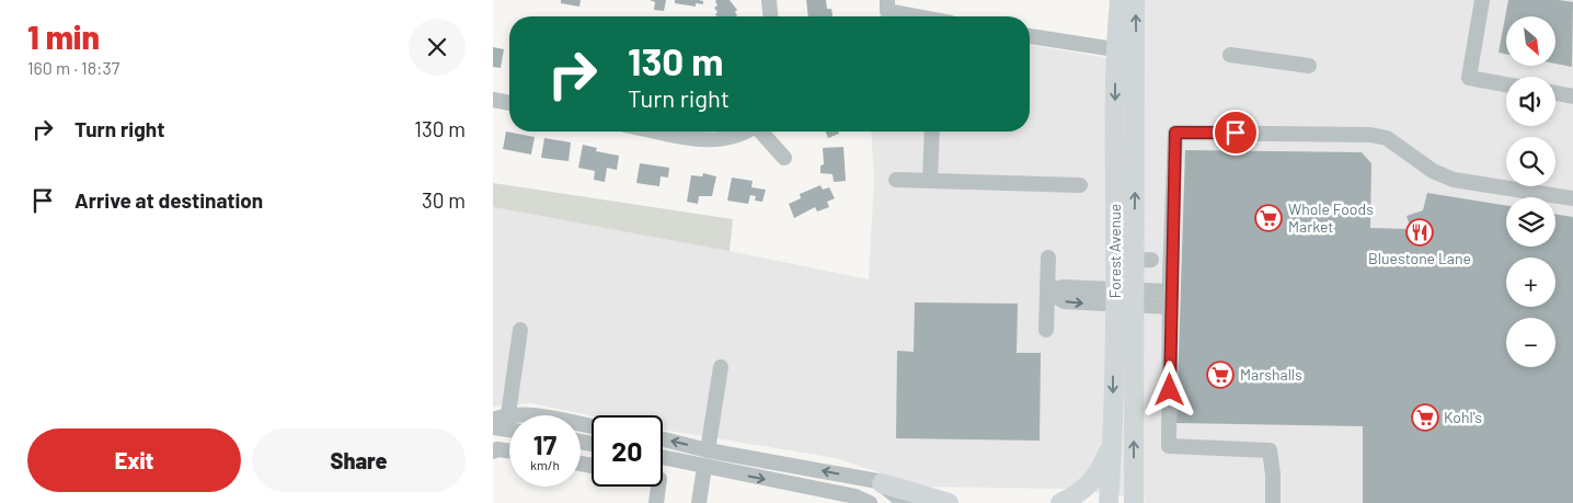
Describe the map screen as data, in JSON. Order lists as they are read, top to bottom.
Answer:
{
  "streets": {
    "main road": ["Forest Avenue"]
  },
  "places": {
    "supermarket": ["Whole Foods Market", "Marshalls", "Kohl's"],
    "restaurant": ["Bluestone Lane"]
  },
  "north": "bottom right",
  "page": {
    "heading": ["1 min", "160 m · 18:37"],
    "map_buttons": ["+", "−"],
    "turn": ["130 m", "Turn right"],
    "list": [
      {
        "name": "Turn right",
        "value": "130 m"
      },
      {
        "name": "Arrive at destination",
        "value": "30 m"
      }
    ],
    "speed": "17 km/h",
    "limit": "20",
    "buttons": ["Exit", "Share"]
  }
}
